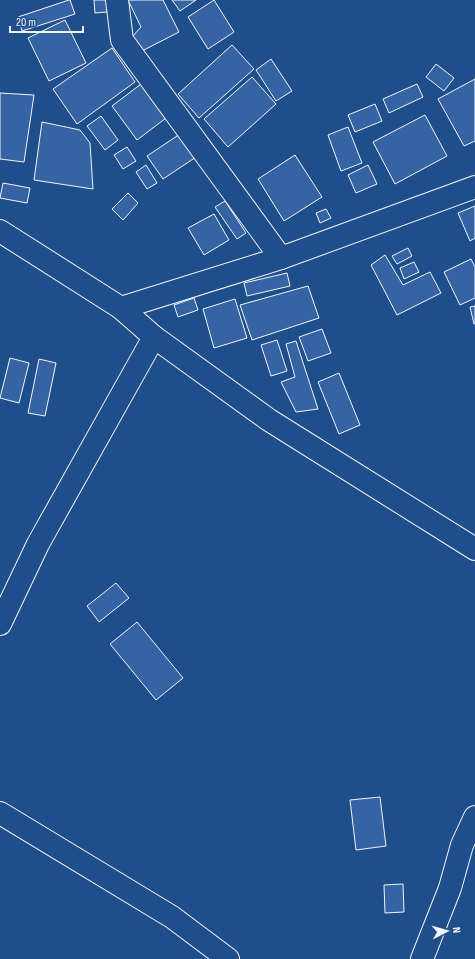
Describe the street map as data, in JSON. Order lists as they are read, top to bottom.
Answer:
{
  "scale_bar": "20 m",
  "north": "right"
}
